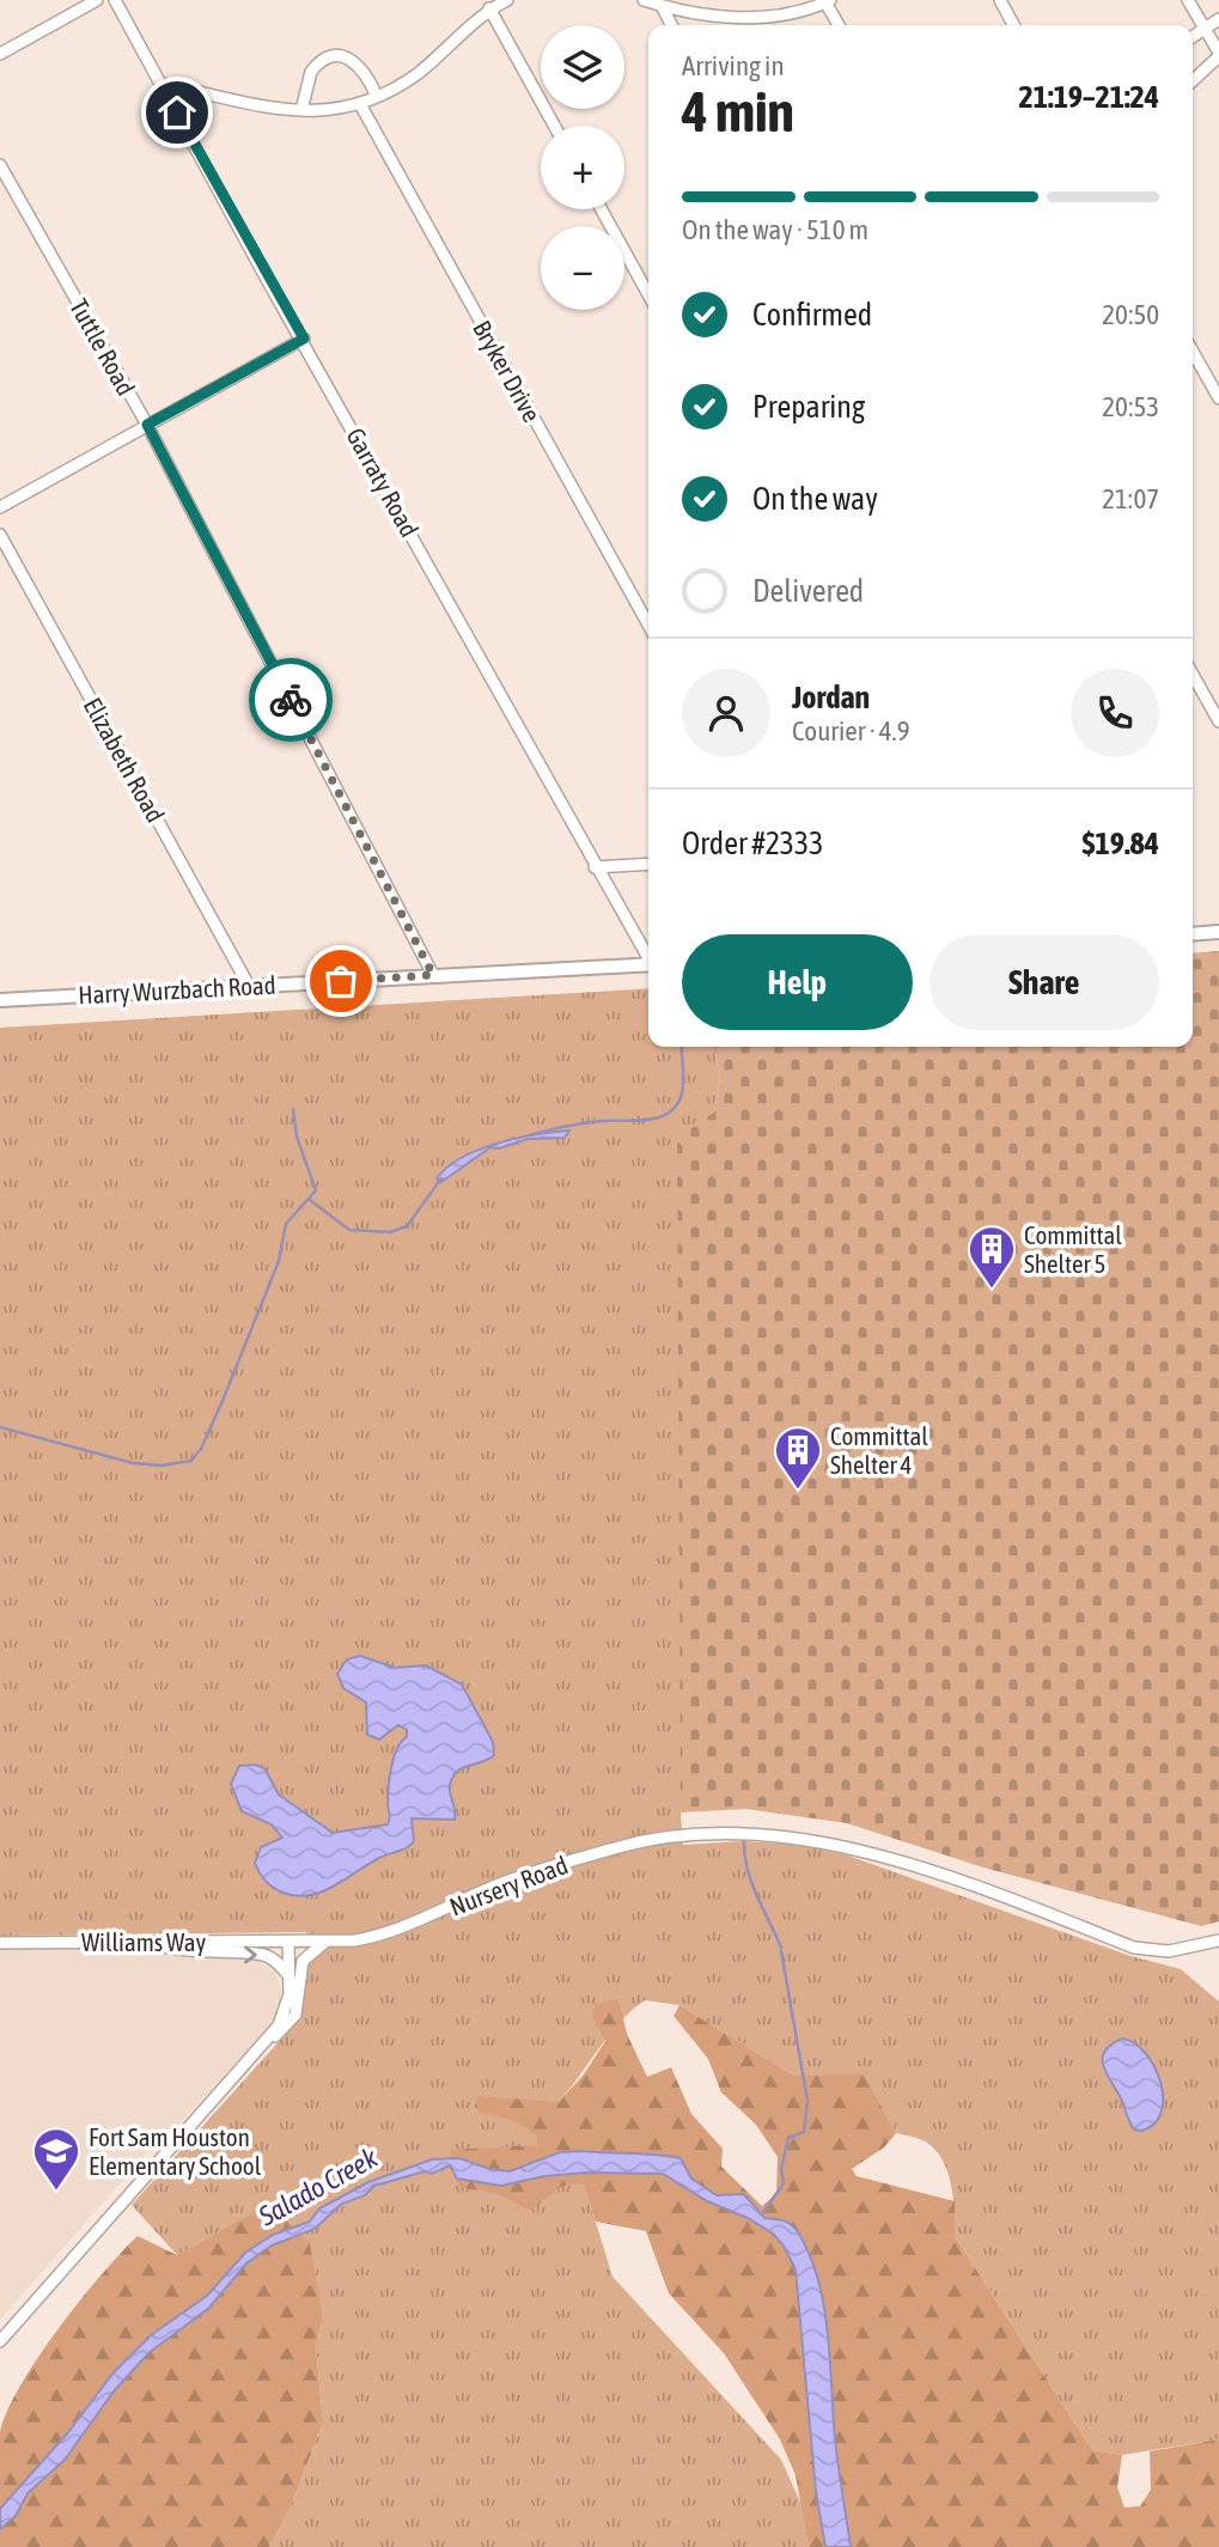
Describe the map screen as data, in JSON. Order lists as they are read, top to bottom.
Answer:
{
  "streets": {
    "main road": ["Harry Wurzbach Road"],
    "street": [
      "Tuttle Road",
      "Bryker Drive",
      "Garraty Road",
      "Elizabeth Road",
      "Nursery Road",
      "Williams Way"
    ]
  },
  "crossings": [
    ["Tuttle Road", "Harry Wurzbach Road"],
    ["Elizabeth Road", "Harry Wurzbach Road"],
    ["Nursery Road", "Williams Way"]
  ],
  "water": ["Salado Creek"],
  "places": {
    "building": ["Committal Shelter 5", "Committal Shelter 4"],
    "school or university": ["Fort Sam Houston Elementary School"]
  },
  "page": {
    "map_buttons": ["+", "−"],
    "heading": ["4 min", "Arriving in", "21:19–21:24"],
    "panel": [
      "Jordan",
      "Courier · 4.9",
      "Order #2333",
      "$19.84"
    ],
    "bar": "On the way · 510 m",
    "list": [
      ["Confirmed", "20:50"],
      ["Preparing", "20:53"],
      ["On the way", "21:07"],
      "Delivered"
    ],
    "buttons": ["Help", "Share"]
  }
}
